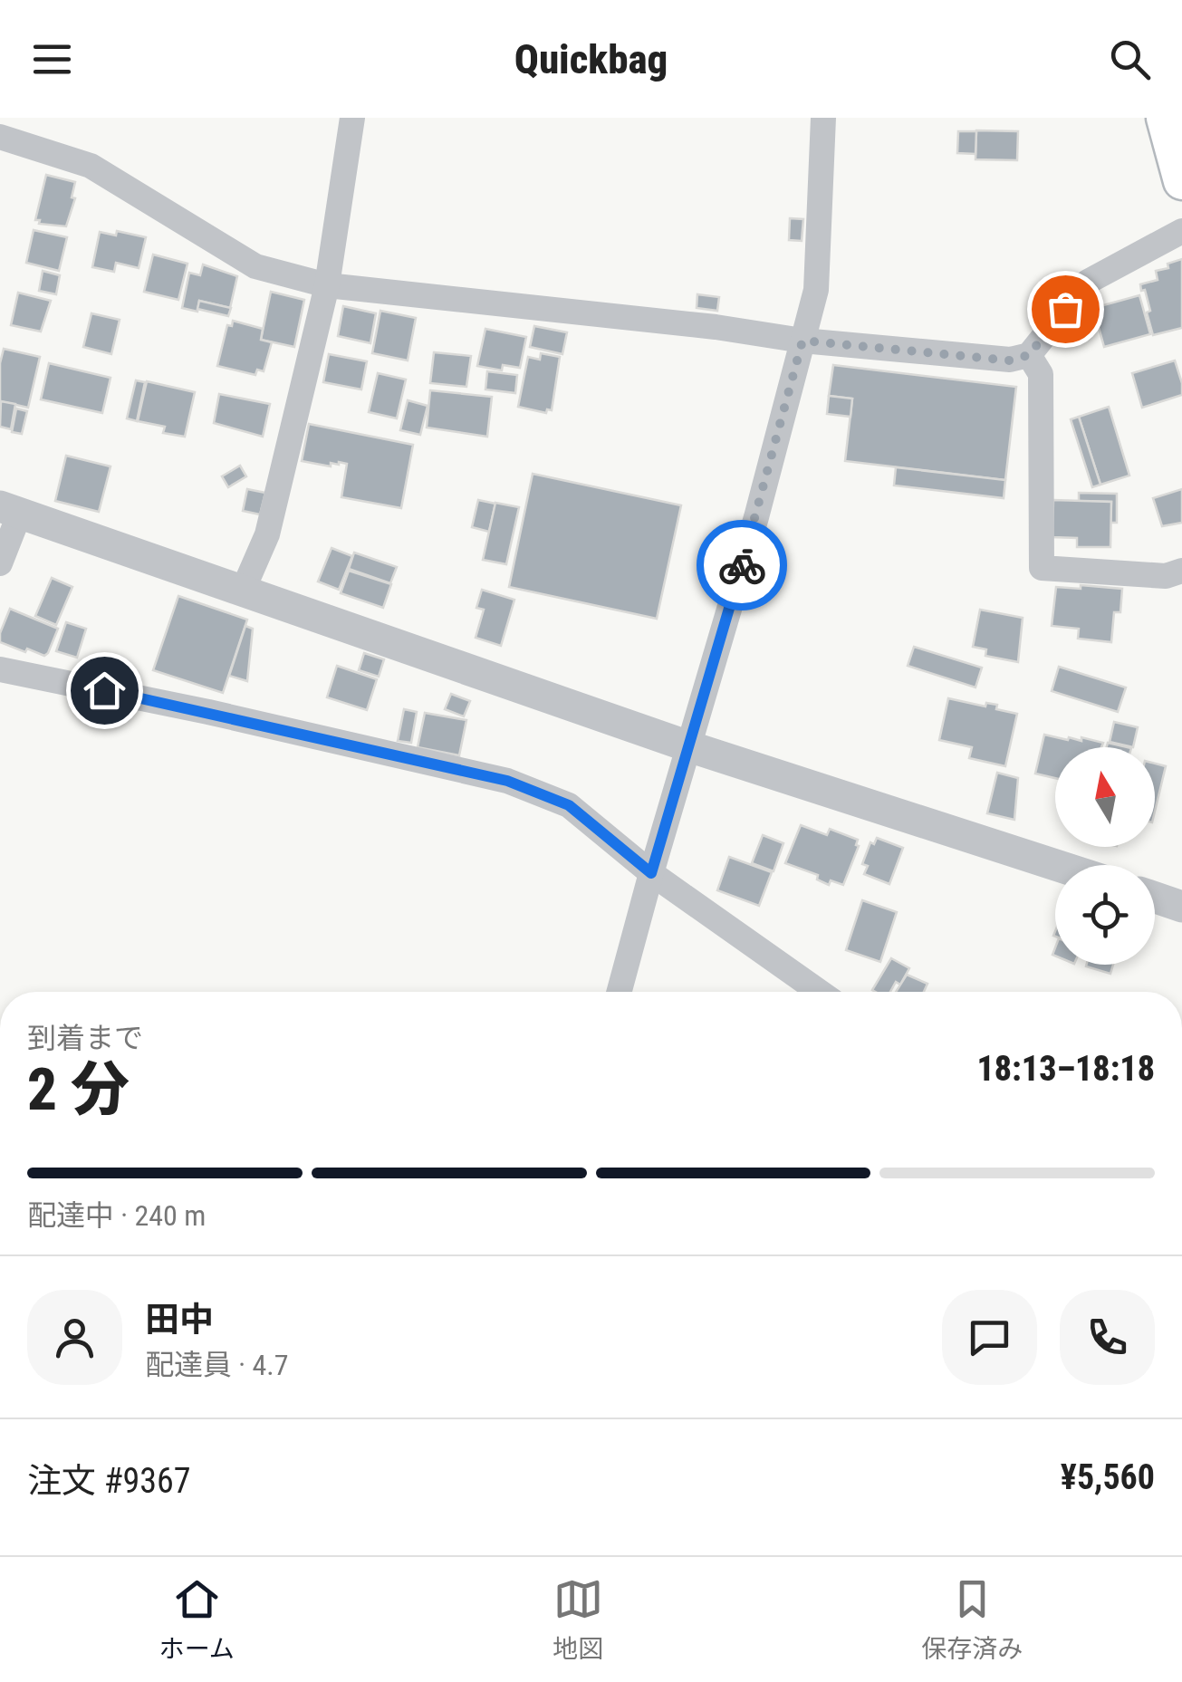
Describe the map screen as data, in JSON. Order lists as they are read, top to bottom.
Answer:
{
  "north": "top",
  "page": {
    "header": "Quickbag",
    "heading": ["2 分", "到着まで", "18:13–18:18"],
    "panel": [
      "田中",
      "配達員 · 4.7",
      "注文 #9367",
      "¥5,560"
    ],
    "bar": "配達中 · 240 m",
    "tabs": ["ホーム", "地図", "保存済み"]
  }
}
